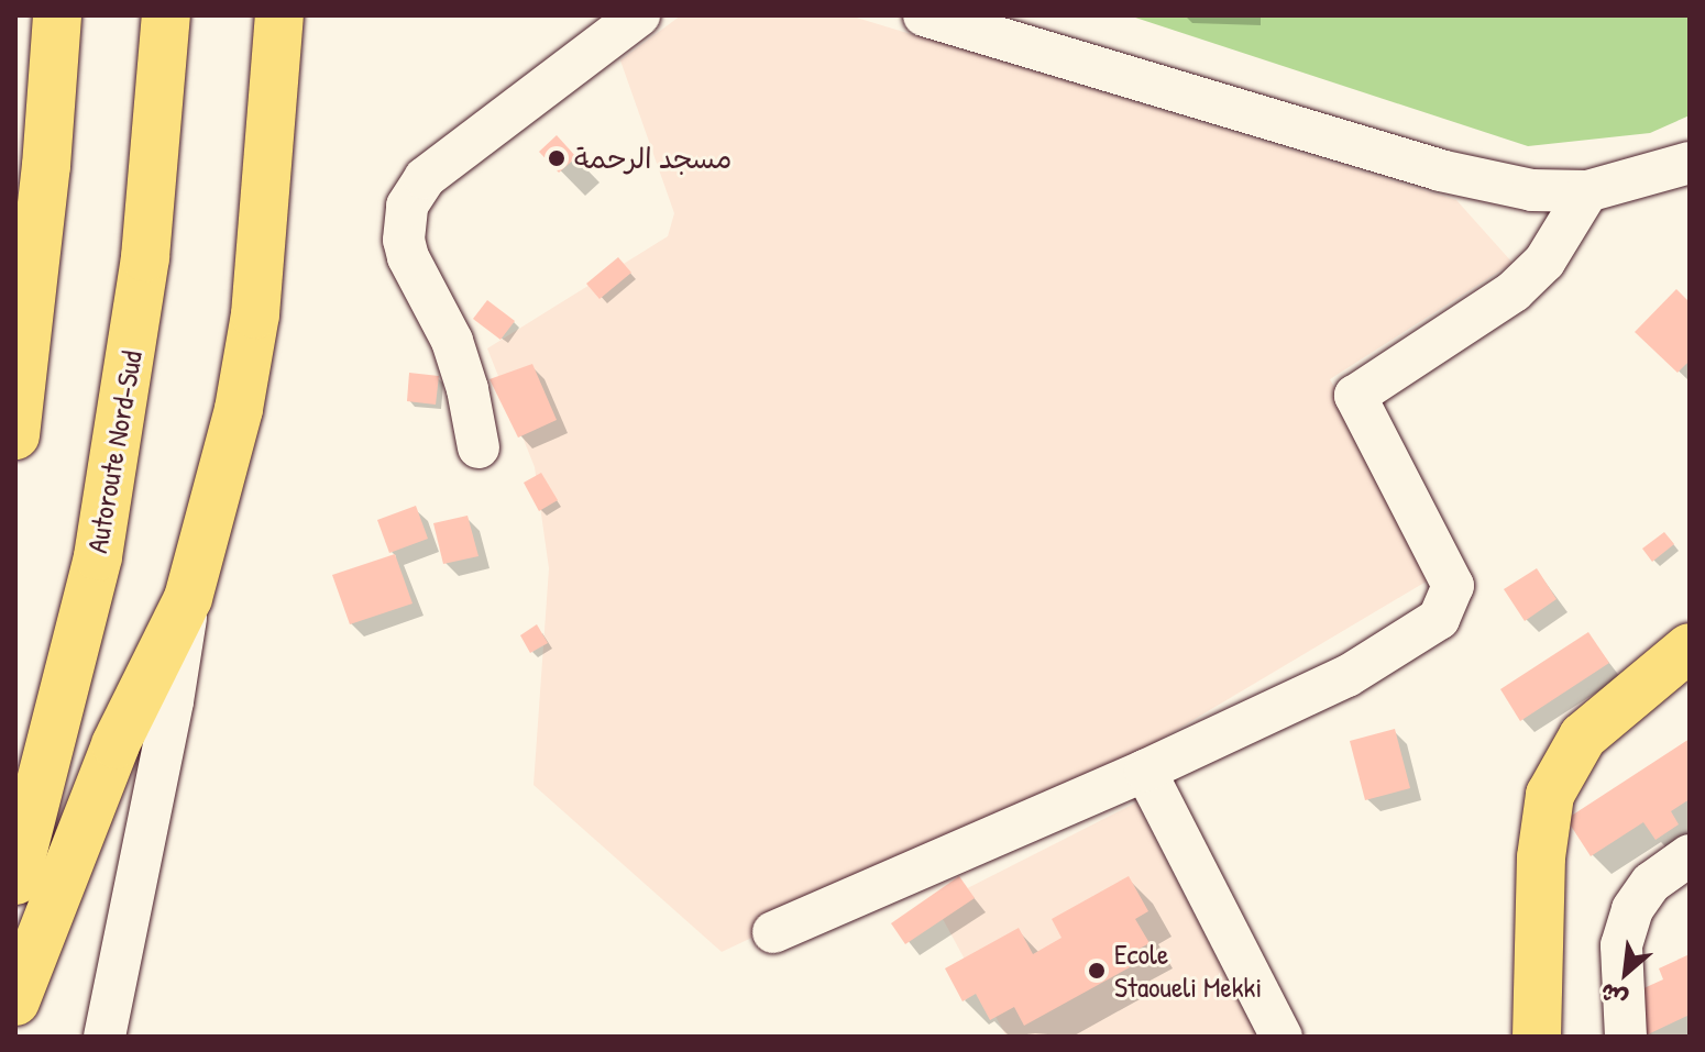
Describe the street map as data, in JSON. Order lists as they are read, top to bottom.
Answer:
{
  "streets": {
    "main road": ["Autoroute Nord-Sud"]
  },
  "places": ["مسجد الرحمة", "Ecole Staoueli Mekki"],
  "north": "bottom left"
}
